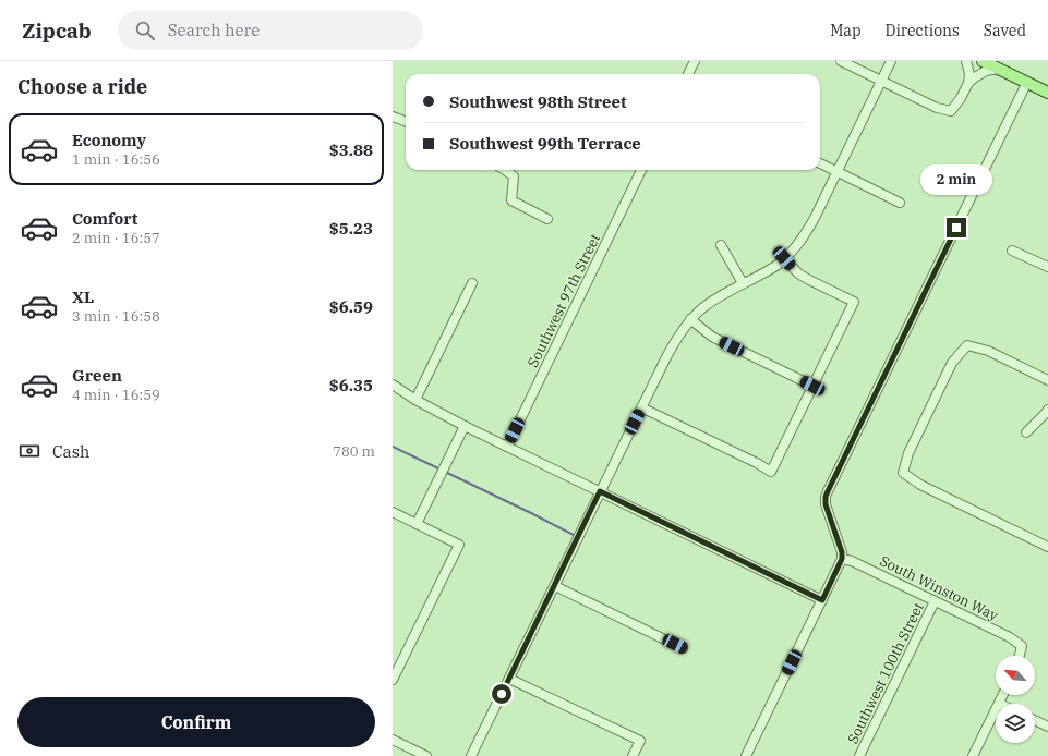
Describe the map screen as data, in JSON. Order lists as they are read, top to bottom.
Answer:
{
  "streets": {
    "street": ["Southwest 97th Street", "South Winston Way", "Southwest 100th Street"]
  },
  "crossings": [
    ["South Winston Way", "Southwest 100th Street"]
  ],
  "north": "top left",
  "page": {
    "header": "Zipcab",
    "search": "Search here",
    "nav": ["Map", "Directions", "Saved"],
    "heading": "Choose a ride",
    "banner": ["Southwest 98th Street", "Southwest 99th Terrace"],
    "list": [
      {
        "name": "Economy",
        "note": "1 min · 16:56",
        "value": "$3.88"
      },
      {
        "name": "Comfort",
        "note": "2 min · 16:57",
        "value": "$5.23"
      },
      {
        "name": "XL",
        "note": "3 min · 16:58",
        "value": "$6.59"
      },
      {
        "name": "Green",
        "note": "4 min · 16:59",
        "value": "$6.35"
      }
    ],
    "bubble": "2 min",
    "pay": ["Cash", "780 m"],
    "buttons": "Confirm"
  }
}
